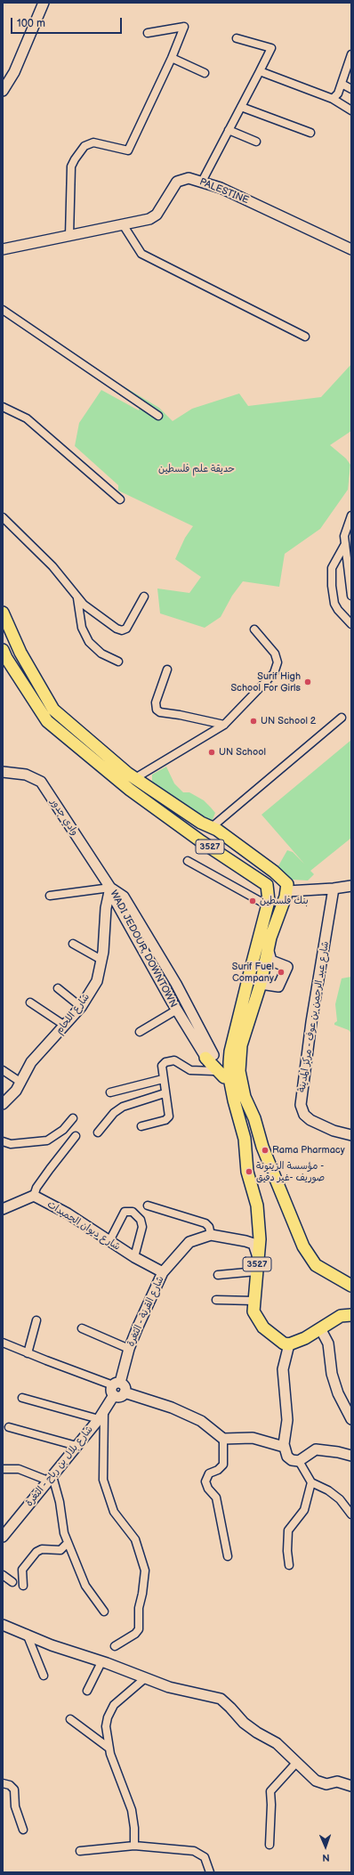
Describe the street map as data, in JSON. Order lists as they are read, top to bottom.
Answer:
{
  "streets": {
    "main road": [
      "PALESTINE",
      "وادي جدور",
      "3527",
      "WADI JEDOUR, DOWNTOWN",
      "شارع اللحام",
      "شارع عبد الرحمن بن عوف - مركز المدينة",
      "شارع ديوان الحميدات",
      "شارع القرنة - الثغرة",
      "شارع بلال بن رباح - الثغرة"
    ]
  },
  "crossings": [
    ["وادي جدور", "WADI JEDOUR, DOWNTOWN"],
    ["وادي جدور", "شارع اللحام"],
    ["3527", "WADI JEDOUR, DOWNTOWN"],
    ["WADI JEDOUR, DOWNTOWN", "شارع اللحام"],
    ["شارع ديوان الحميدات", "شارع القرنة - الثغرة"],
    ["شارع القرنة - الثغرة", "شارع بلال بن رباح - الثغرة"]
  ],
  "parks": ["حديقة علم فلسطين"],
  "places": [
    "Surif High School For Girls",
    "UN School 2",
    "UN School",
    "بنك فلسطين",
    "Surif Fuel Company",
    "Rama Pharmacy",
    "مؤسسة الزيتونة - صوريف -غير دقيق"
  ],
  "scale_bar": "100 m",
  "north": "bottom"
}
